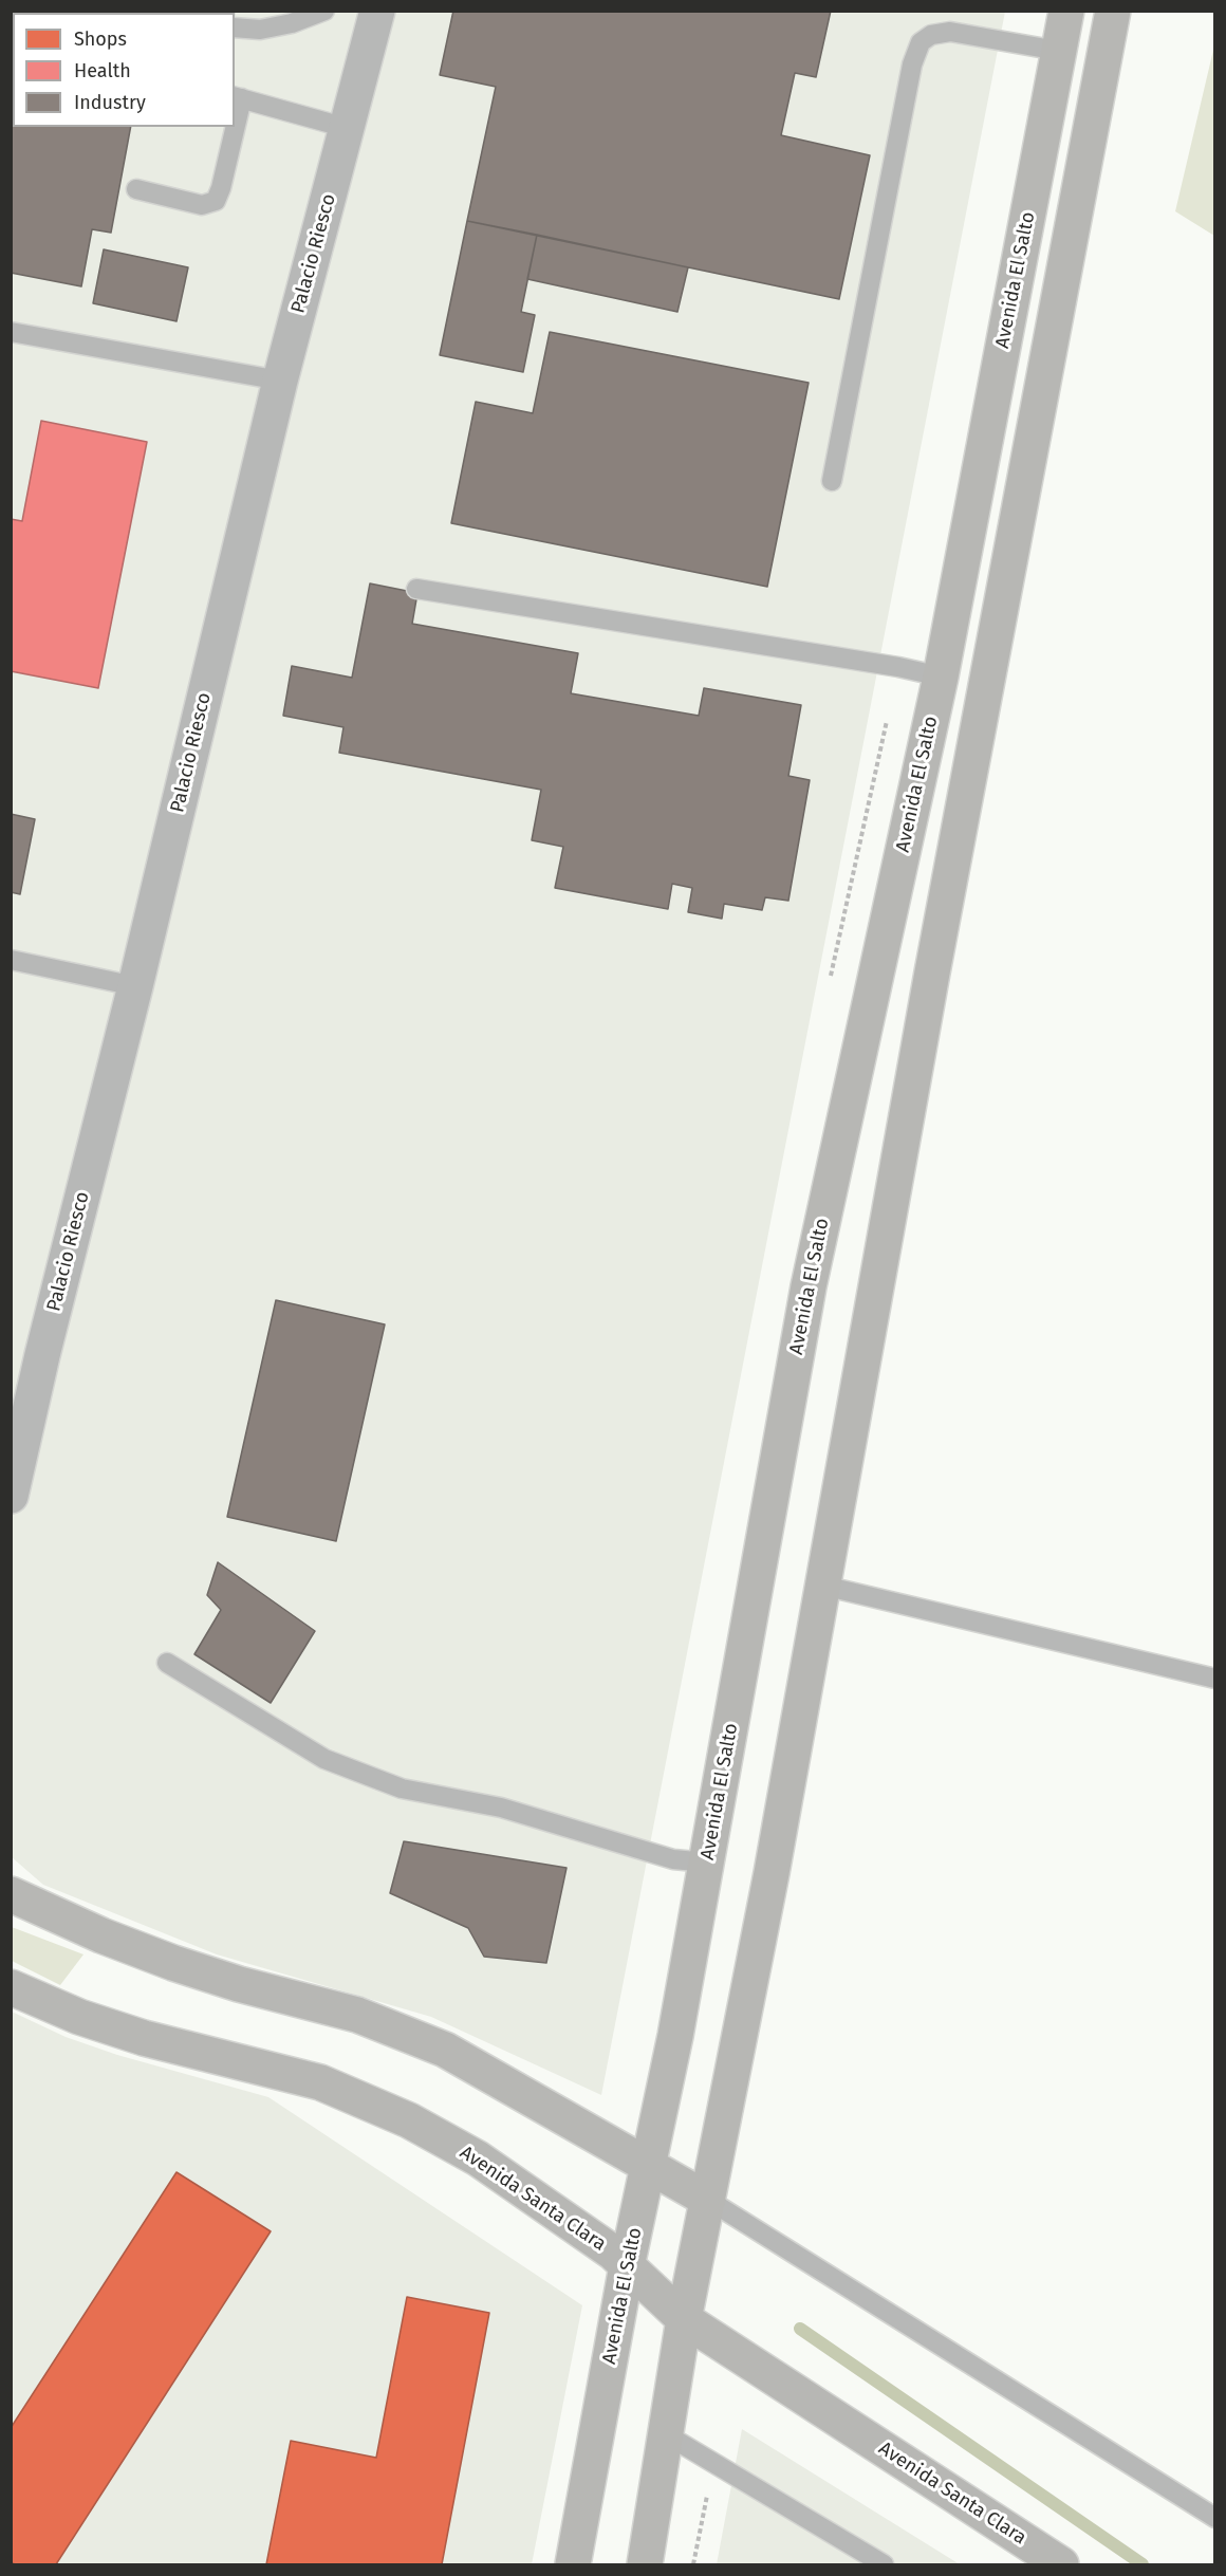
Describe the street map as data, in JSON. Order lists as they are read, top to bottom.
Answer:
{
  "streets": {
    "main road": ["Avenida El Salto", "Avenida Santa Clara"],
    "street": ["Palacio Riesco"]
  },
  "crossings": [
    ["Avenida El Salto", "Avenida Santa Clara"]
  ],
  "legend": ["Shops", "Health", "Industry"]
}
